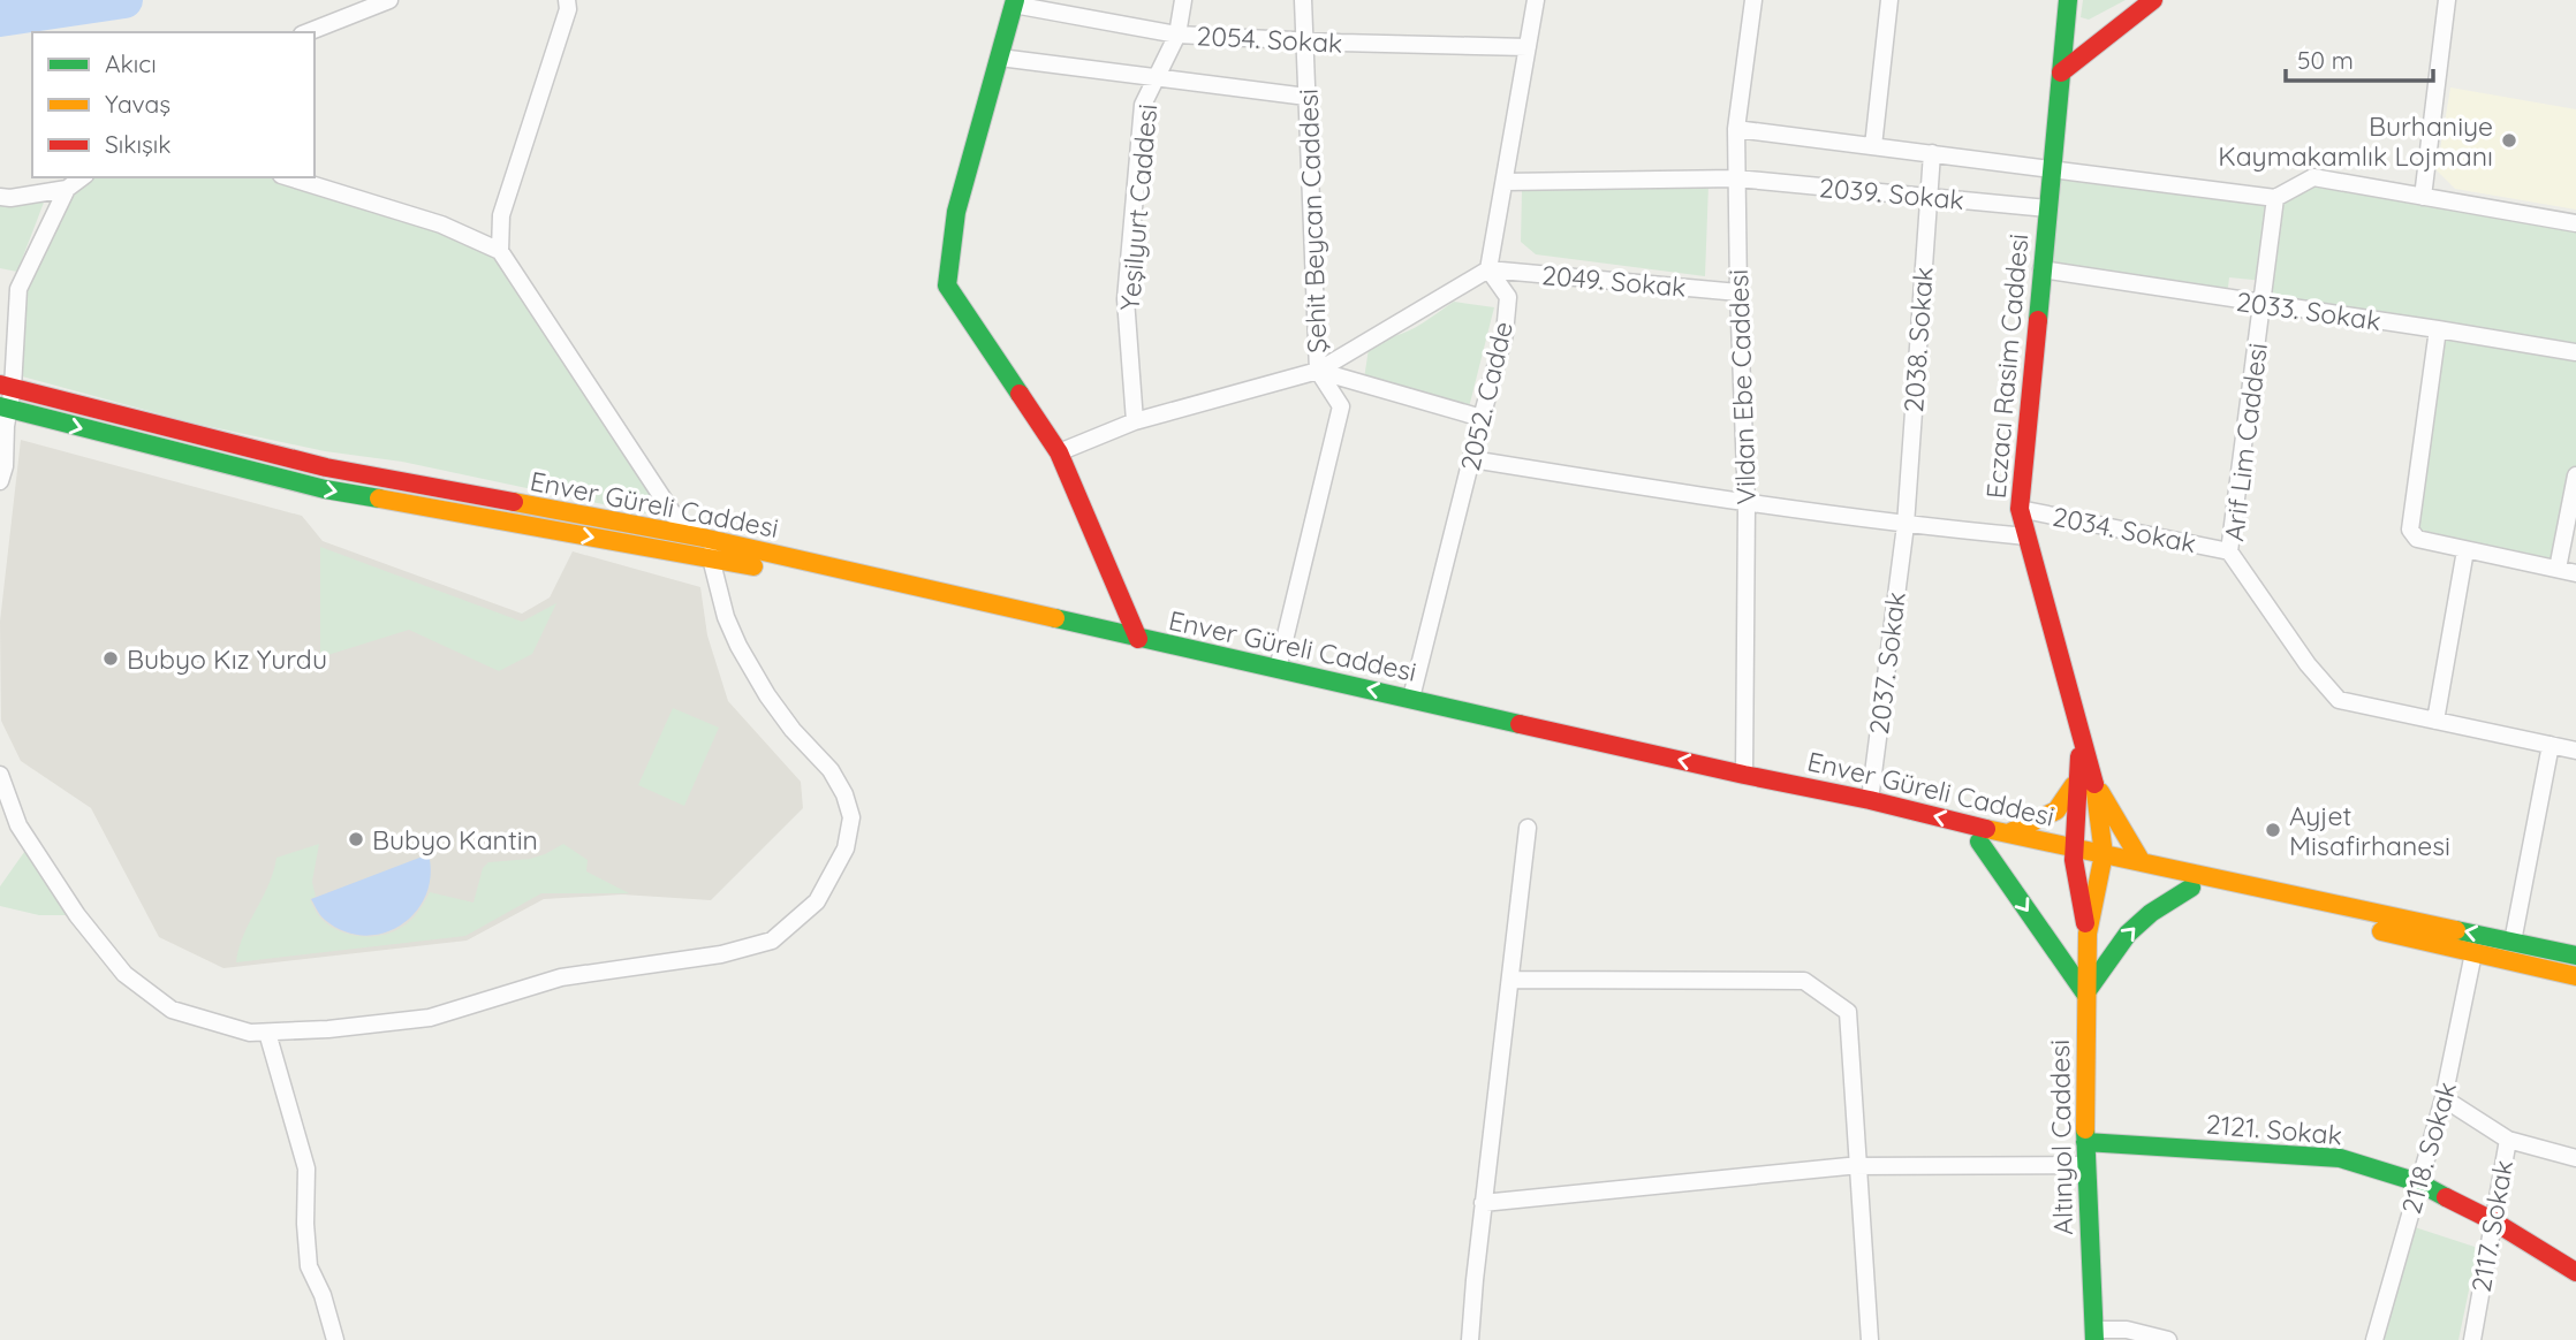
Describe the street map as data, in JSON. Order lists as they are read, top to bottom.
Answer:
{
  "streets": {
    "main road": [
      "Eczacı Rasim Caddesi",
      "Enver Güreli Caddesi",
      "2121. Sokak",
      "Altınyol Caddesi"
    ],
    "street": [
      "2054. Sokak",
      "2039. Sokak",
      "Yeşilyurt Caddesi",
      "Şehit Beycan Caddesi",
      "2049. Sokak",
      "2033. Sokak",
      "2038. Sokak",
      "Vildan Ebe Caddesi",
      "2052. Cadde",
      "Arif Lim Caddesi",
      "2034. Sokak",
      "2037. Sokak",
      "2118. Sokak",
      "2117. Sokak"
    ]
  },
  "crossings": [
    ["2054. Sokak", "Yeşilyurt Caddesi"],
    ["2054. Sokak", "Şehit Beycan Caddesi"],
    ["2039. Sokak", "2038. Sokak"],
    ["2039. Sokak", "Eczacı Rasim Caddesi"],
    ["2039. Sokak", "Vildan Ebe Caddesi"],
    ["Şehit Beycan Caddesi", "Enver Güreli Caddesi"],
    ["2049. Sokak", "Vildan Ebe Caddesi"],
    ["2049. Sokak", "2052. Cadde"],
    ["2033. Sokak", "Eczacı Rasim Caddesi"],
    ["2033. Sokak", "Arif Lim Caddesi"],
    ["2038. Sokak", "2037. Sokak"],
    ["Eczacı Rasim Caddesi", "2034. Sokak"],
    ["Vildan Ebe Caddesi", "Enver Güreli Caddesi"],
    ["2052. Cadde", "Enver Güreli Caddesi"],
    ["Arif Lim Caddesi", "2034. Sokak"],
    ["Enver Güreli Caddesi", "2037. Sokak"],
    ["Enver Güreli Caddesi", "2118. Sokak"],
    ["2121. Sokak", "Altınyol Caddesi"],
    ["2121. Sokak", "2118. Sokak"],
    ["2121. Sokak", "2117. Sokak"],
    ["2118. Sokak", "2117. Sokak"]
  ],
  "places": [
    "Burhaniye Kaymakamlık Lojmanı",
    "Bubyo Kız Yurdu",
    "Ayjet Misafirhanesi",
    "Bubyo Kantin"
  ],
  "legend": ["Akıcı", "Yavaş", "Sıkışık"],
  "scale_bar": "50 m"
}
